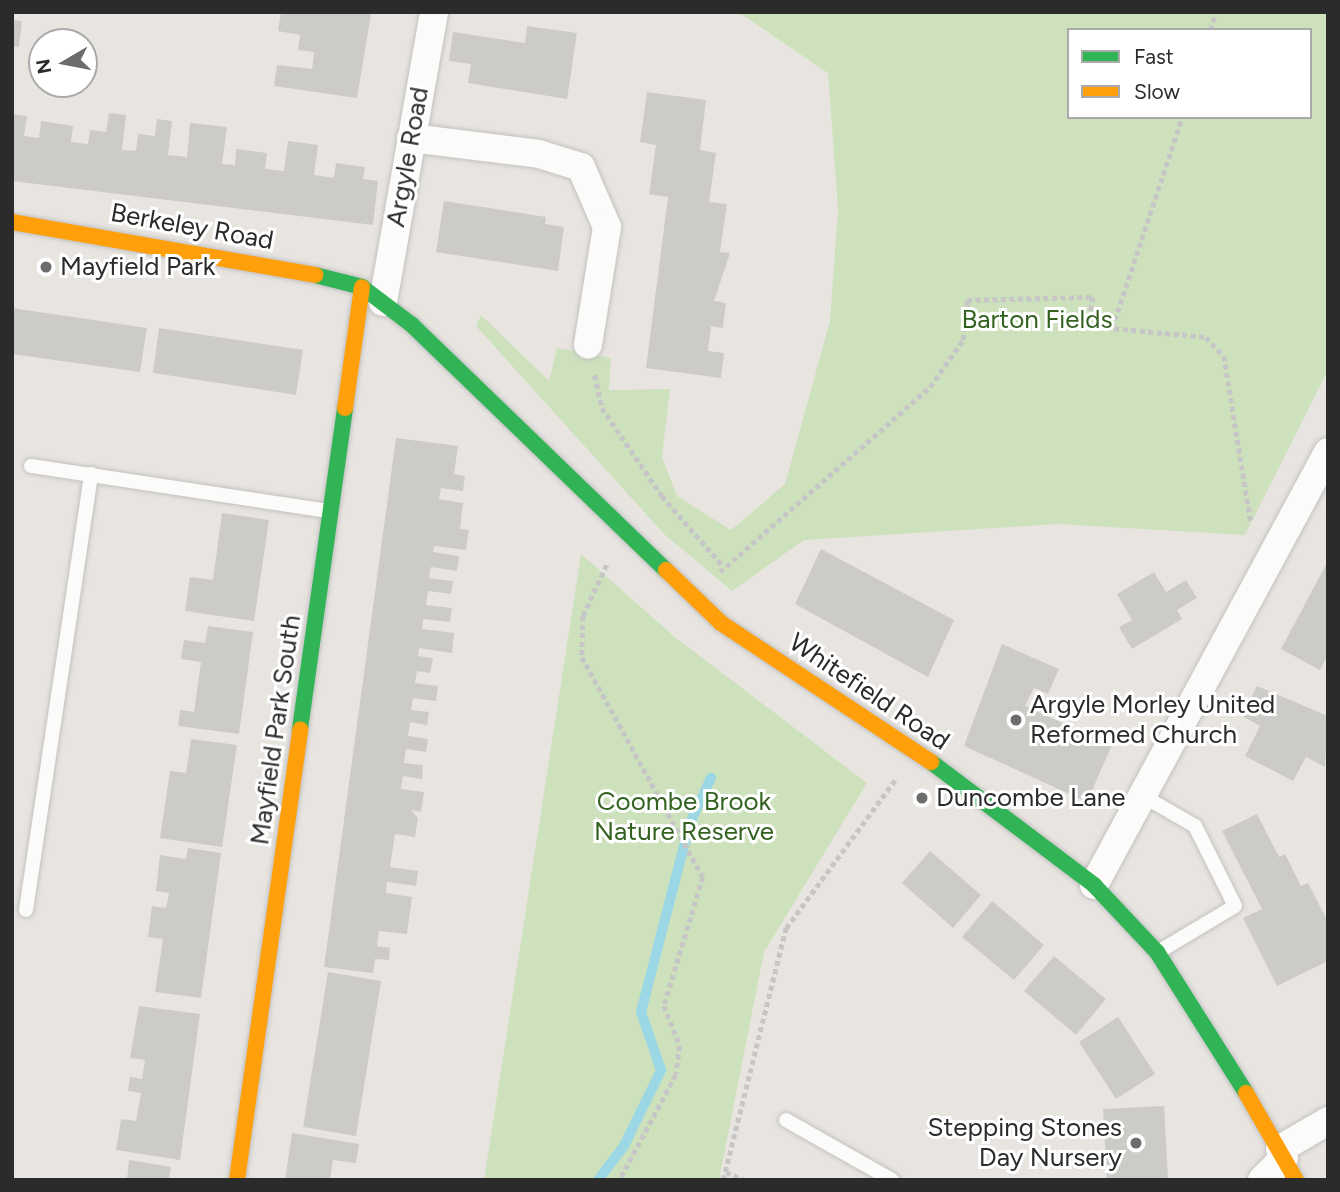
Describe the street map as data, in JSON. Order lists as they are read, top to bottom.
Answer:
{
  "streets": {
    "main road": ["Berkeley Road", "Whitefield Road", "Mayfield Park South"],
    "street": ["Argyle Road"]
  },
  "crossings": [
    ["Argyle Road", "Berkeley Road"],
    ["Argyle Road", "Whitefield Road"],
    ["Argyle Road", "Mayfield Park South"],
    ["Berkeley Road", "Whitefield Road"],
    ["Berkeley Road", "Mayfield Park South"],
    ["Whitefield Road", "Mayfield Park South"]
  ],
  "parks": ["Barton Fields", "Coombe Brook Nature Reserve"],
  "places": [
    "Mayfield Park",
    "Argyle Morley United Reformed Church",
    "Duncombe Lane",
    "Stepping Stones Day Nursery"
  ],
  "legend": ["Fast", "Slow"],
  "north": "left"
}
